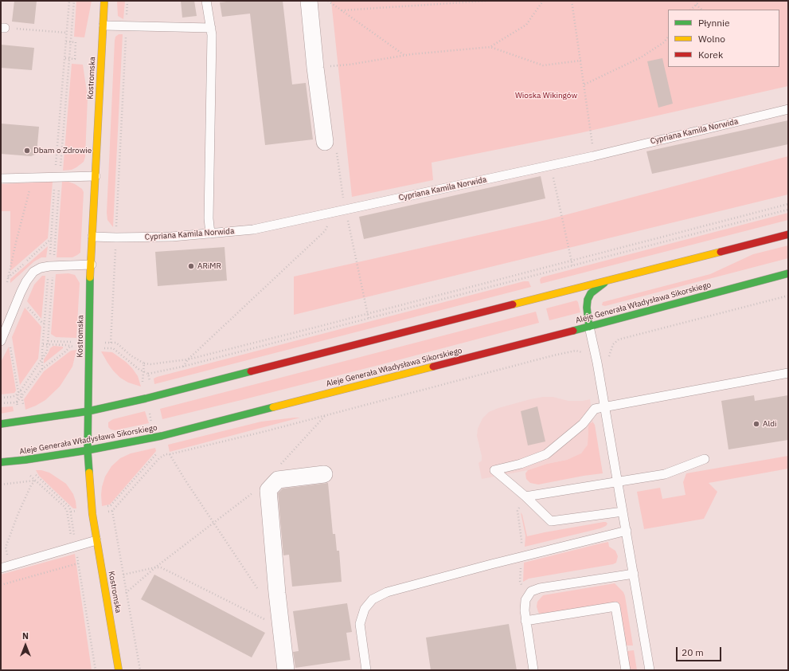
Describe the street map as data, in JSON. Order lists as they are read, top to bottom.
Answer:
{
  "streets": {
    "main road": ["Kostromska", "Aleje Generała Władysława Sikorskiego"],
    "lane": ["Cypriana Kamila Norwida"]
  },
  "crossings": [
    ["Kostromska", "Cypriana Kamila Norwida"],
    ["Kostromska", "Aleje Generała Władysława Sikorskiego"]
  ],
  "parks": ["Wioska Wikingów"],
  "places": ["Dbam o Zdrowie", "ARiMR", "Aldi"],
  "legend": ["Płynnie", "Wolno", "Korek"],
  "scale_bar": "20 m",
  "north": "top"
}
